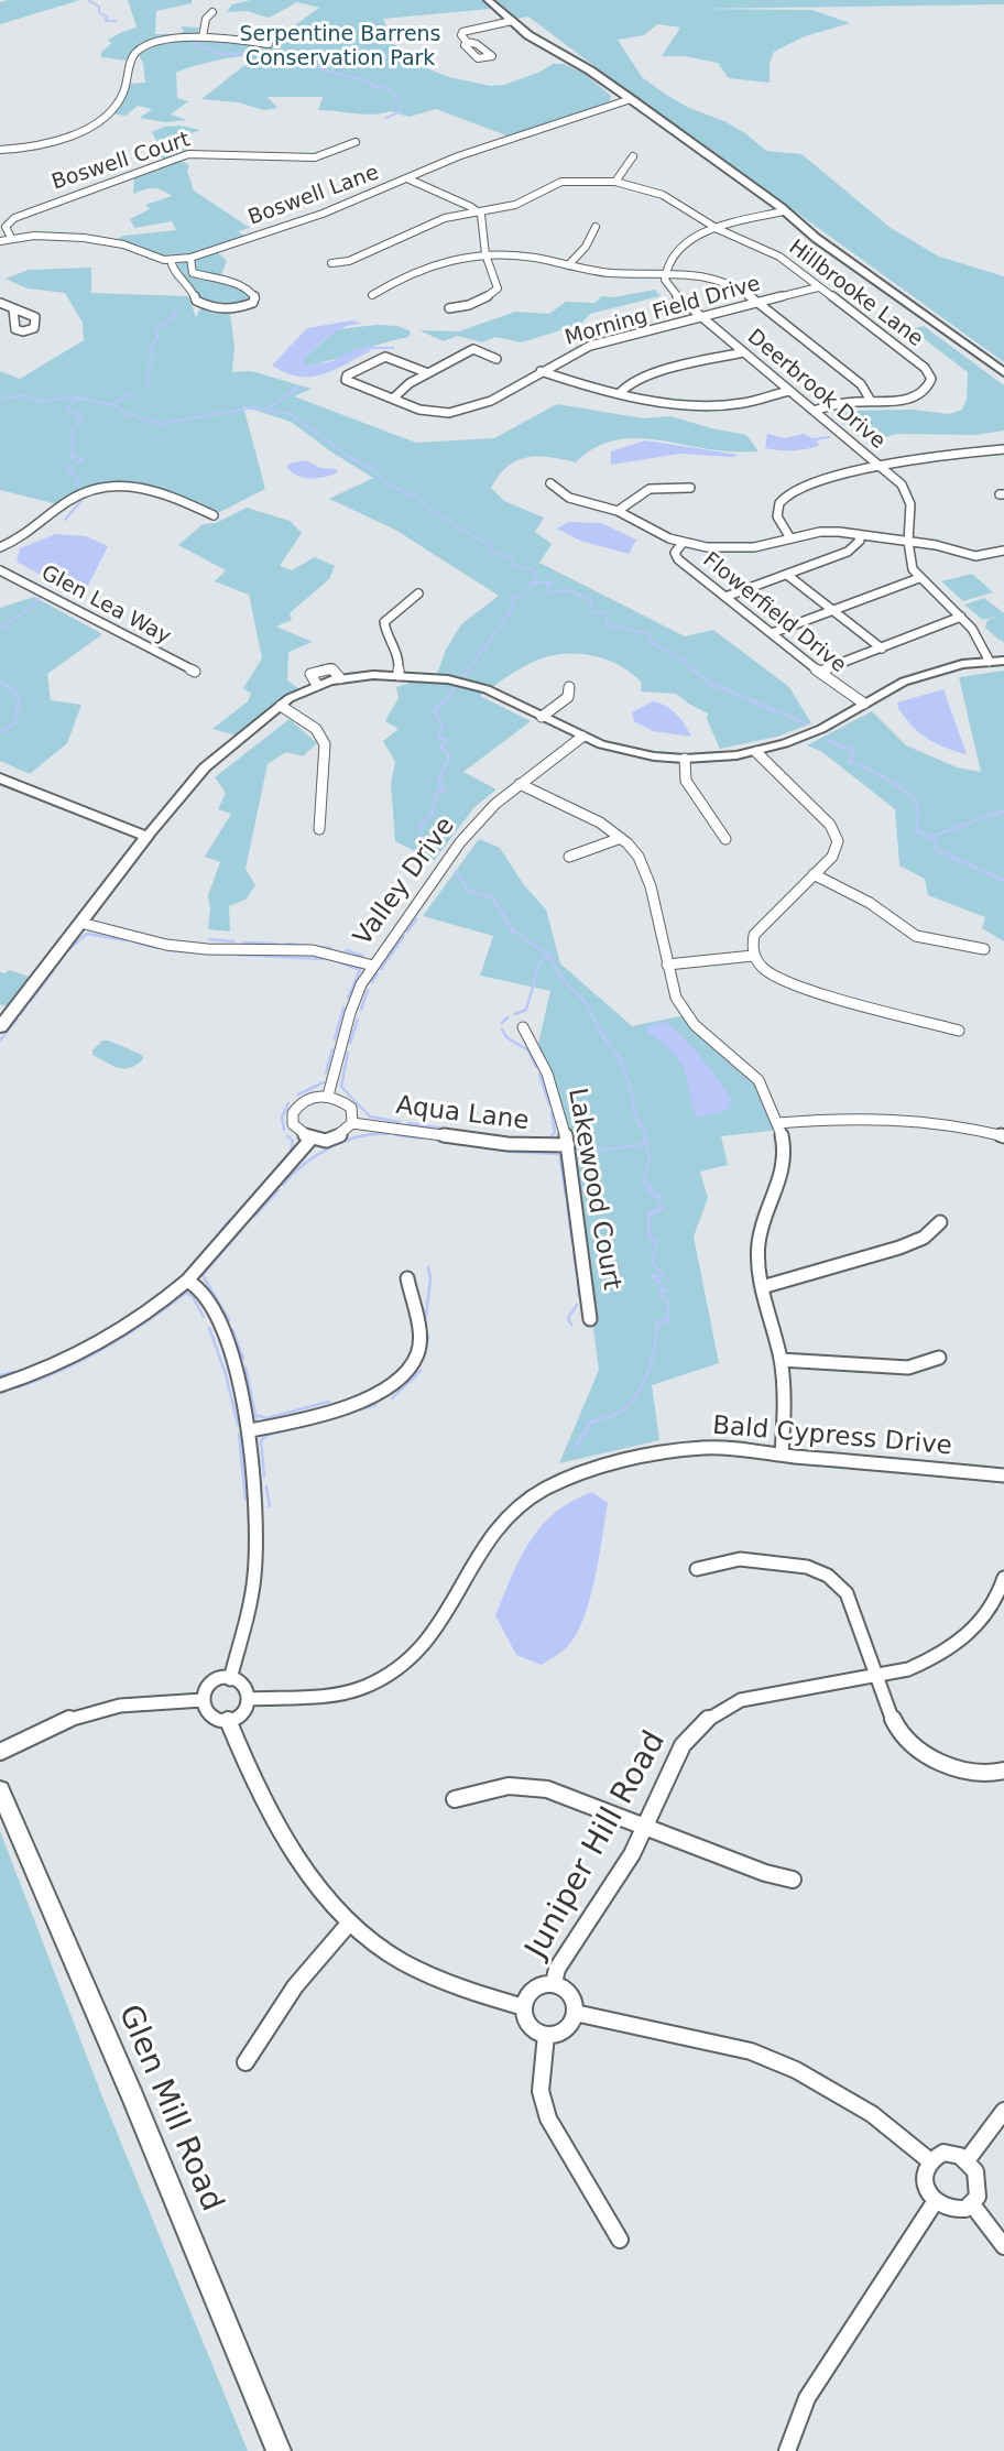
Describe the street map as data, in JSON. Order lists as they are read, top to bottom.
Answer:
{
  "streets": {
    "main road": ["Glen Mill Road"],
    "street": [
      "Boswell Court",
      "Boswell Lane",
      "Hillbrooke Lane",
      "Morning Field Drive",
      "Deerbrook Drive",
      "Glen Lea Way",
      "Flowerfield Drive",
      "Valley Drive",
      "Aqua Lane",
      "Lakewood Court",
      "Bald Cypress Drive",
      "Juniper Hill Road"
    ]
  },
  "crossings": [
    ["Boswell Court", "Boswell Lane"],
    ["Hillbrooke Lane", "Morning Field Drive"],
    ["Hillbrooke Lane", "Deerbrook Drive"],
    ["Morning Field Drive", "Deerbrook Drive"],
    ["Valley Drive", "Aqua Lane"],
    ["Aqua Lane", "Lakewood Court"]
  ],
  "parks": ["Serpentine Barrens Conservation Park"]
}
